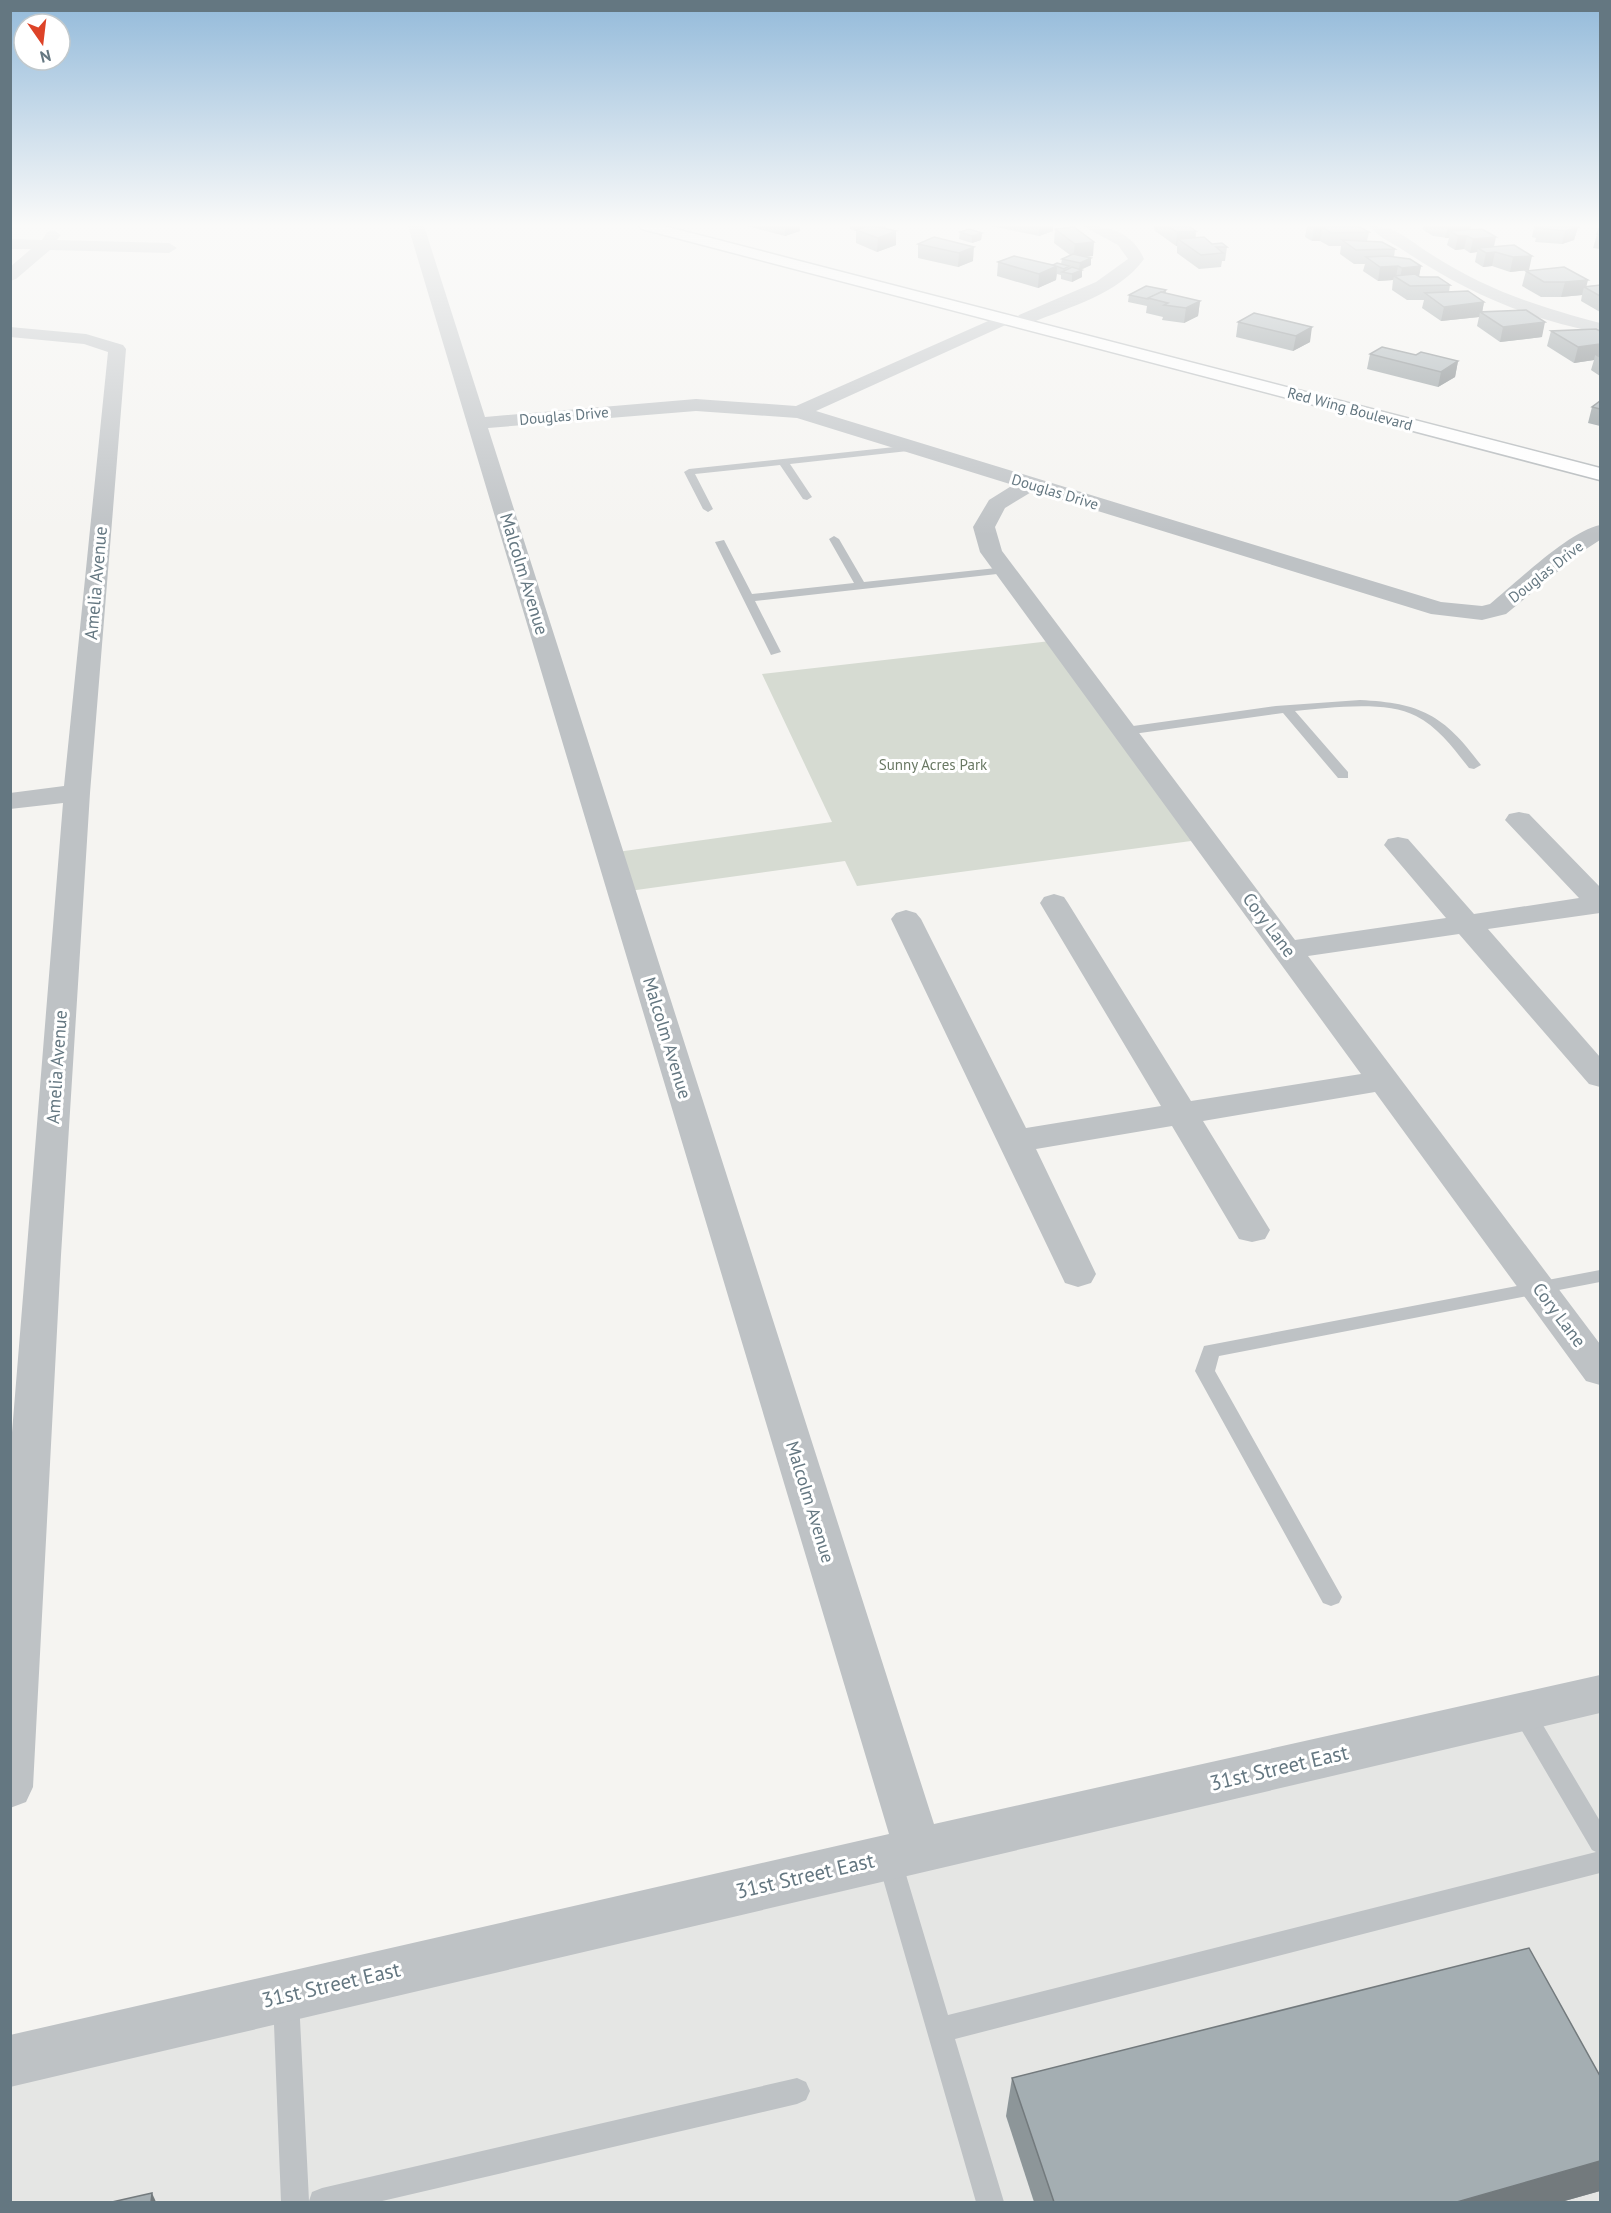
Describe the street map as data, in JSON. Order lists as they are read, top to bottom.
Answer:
{
  "streets": {
    "main road": ["Red Wing Boulevard"],
    "street": [
      "Douglas Drive",
      "Malcolm Avenue",
      "Amelia Avenue",
      "Cory Lane",
      "31st Street East"
    ]
  },
  "crossings": [
    ["Douglas Drive", "Malcolm Avenue"],
    ["Douglas Drive", "Cory Lane"],
    ["Malcolm Avenue", "31st Street East"]
  ],
  "parks": ["Sunny Acres Park"],
  "north": "bottom"
}
